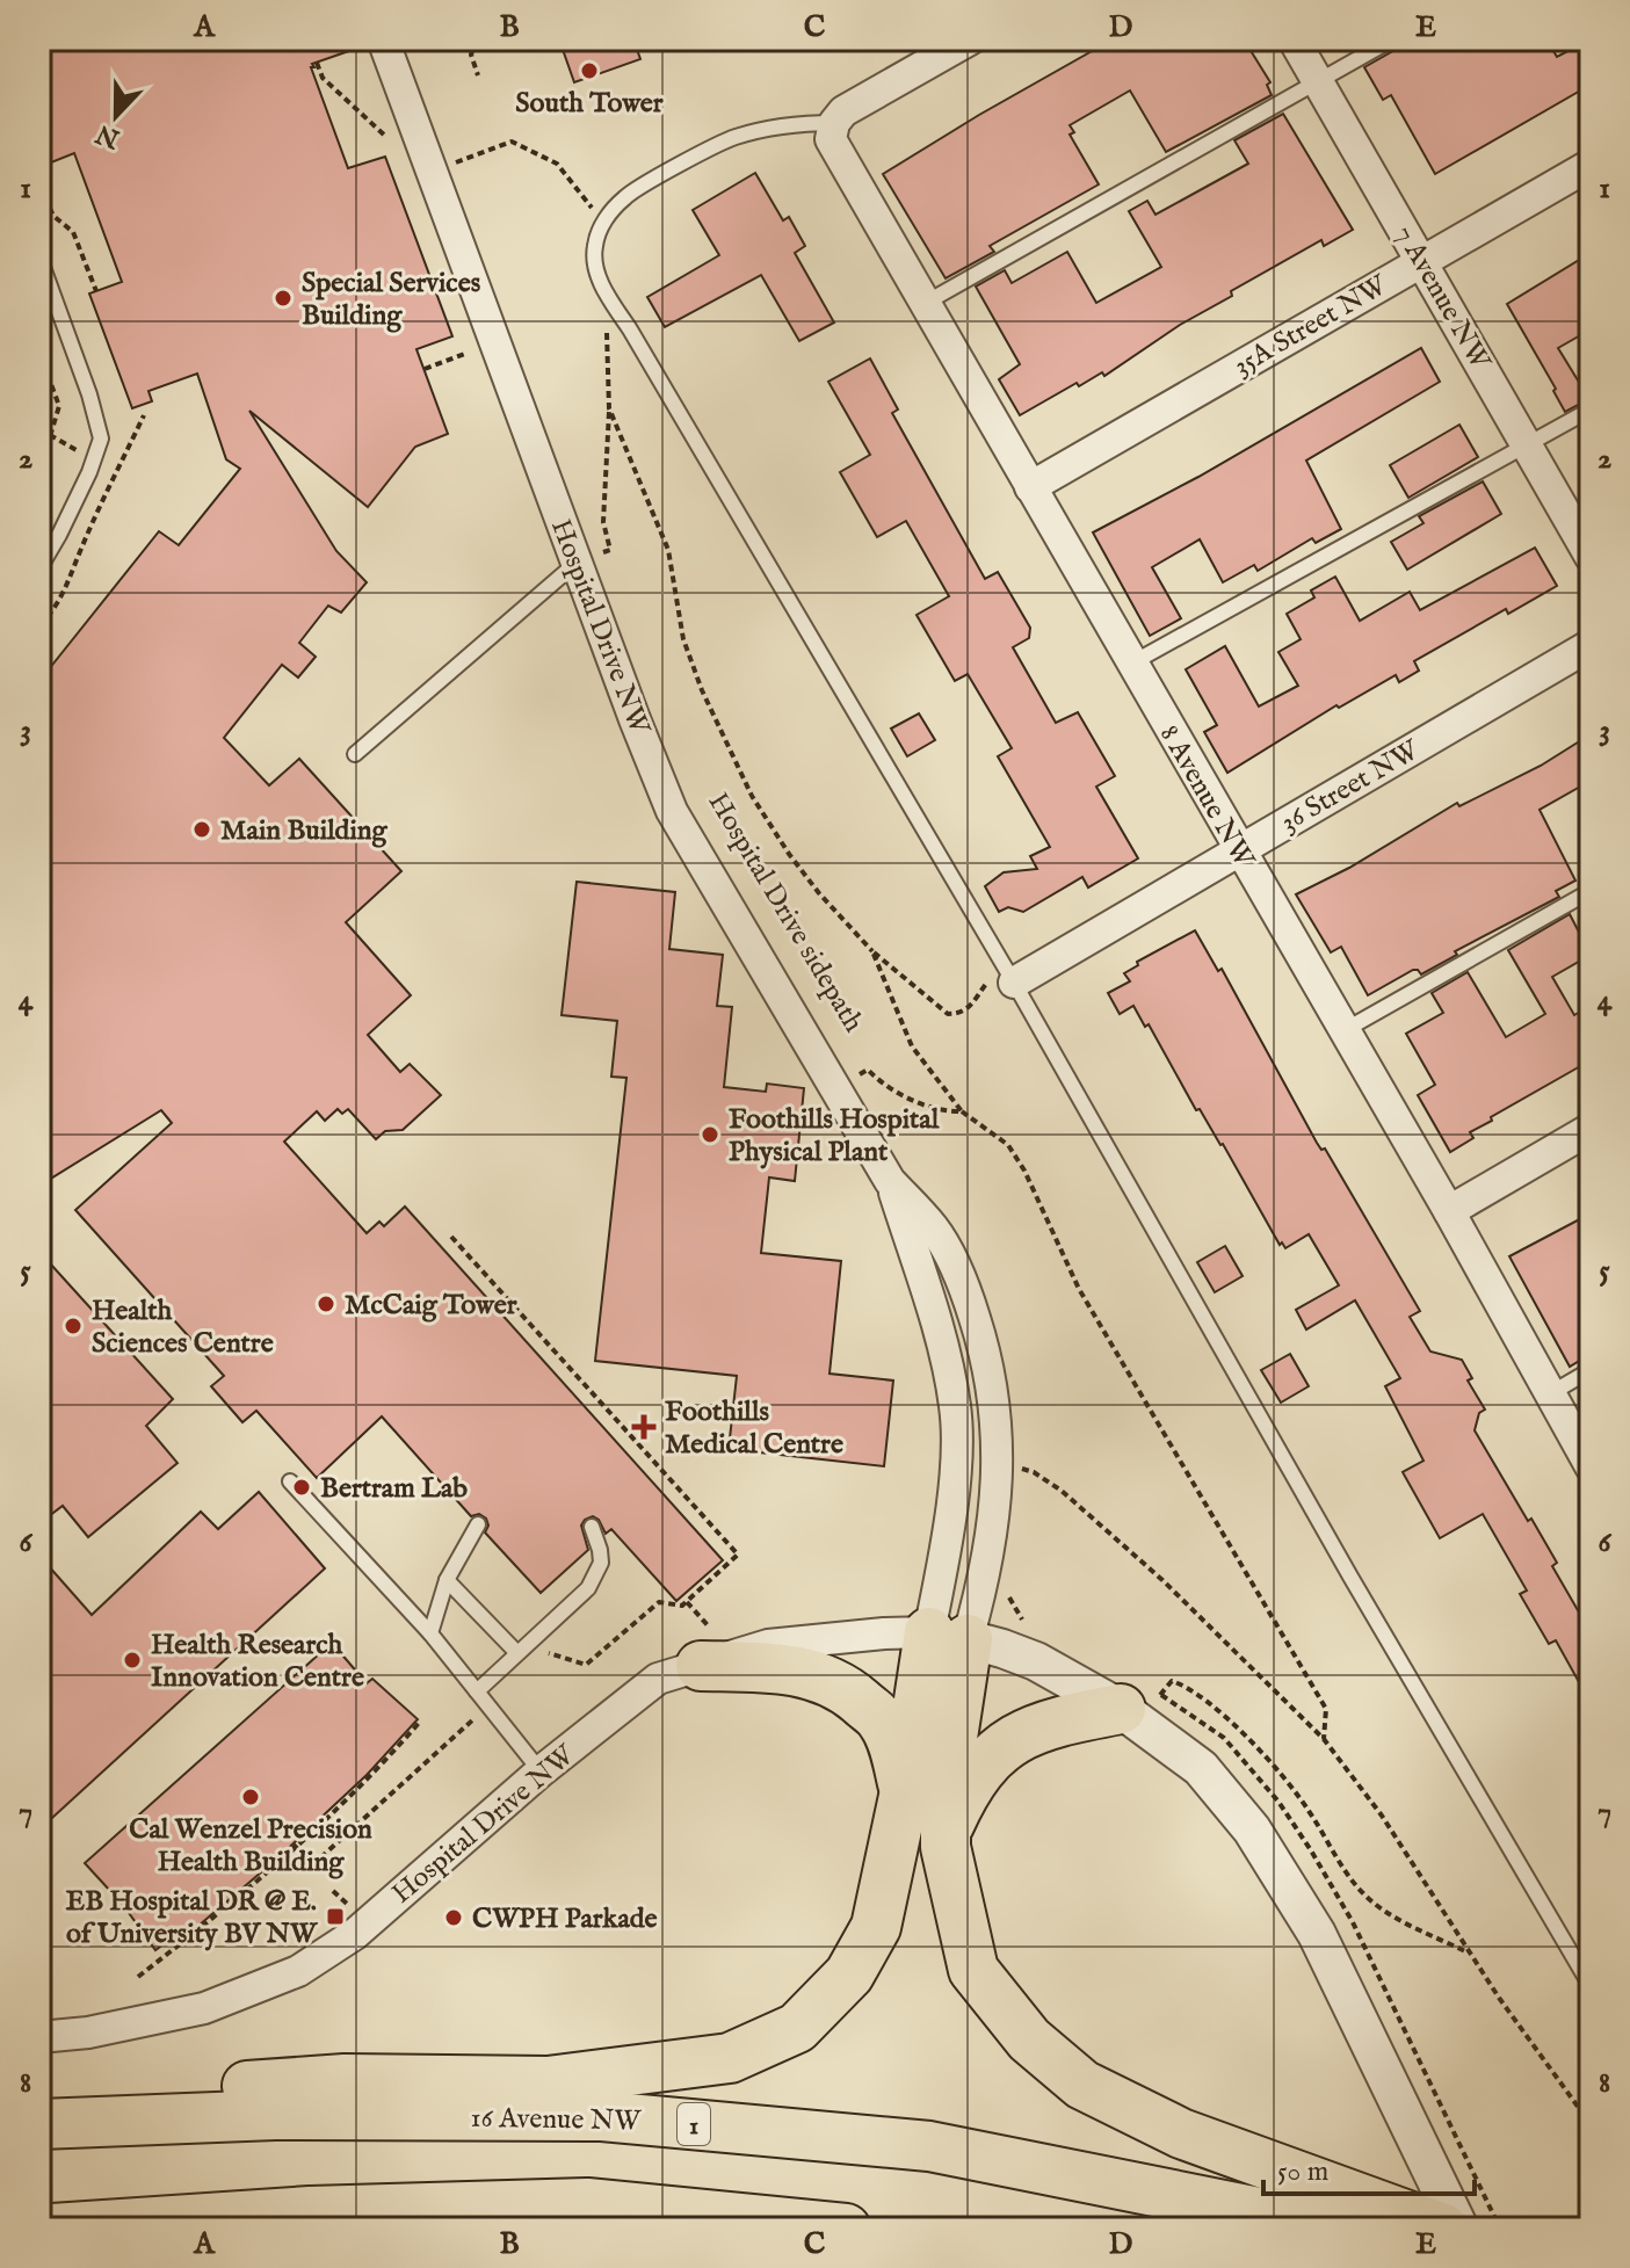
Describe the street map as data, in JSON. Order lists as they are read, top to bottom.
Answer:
{
  "streets": {
    "highway": ["16 Avenue NW", "1"],
    "street": [
      "7 Avenue NW",
      "35A Street NW",
      "Hospital Drive NW",
      "36 Street NW",
      "8 Avenue NW"
    ]
  },
  "crossings": [
    ["7 Avenue NW", "35A Street NW"],
    ["35A Street NW", "8 Avenue NW"],
    ["36 Street NW", "8 Avenue NW"]
  ],
  "places": {
    "other": [
      "South Tower",
      "Special Services Building",
      "Main Building",
      "Foothills Hospital Physical Plant",
      "McCaig Tower",
      "Health Sciences Centre",
      "Bertram Lab",
      "Health Research Innovation Centre",
      "Cal Wenzel Precision Health Building",
      "CWPH Parkade"
    ],
    "health": ["Foothills Medical Centre"],
    "transit": ["EB Hospital DR @ E. of University BV NW"]
  },
  "scale_bar": "50 m",
  "north": "bottom",
  "grid": {
    "columns": [
      "A",
      "B",
      "C",
      "D",
      "E"
    ],
    "rows": [
      "1",
      "2",
      "3",
      "4",
      "5",
      "6",
      "7",
      "8"
    ]
  }
}
